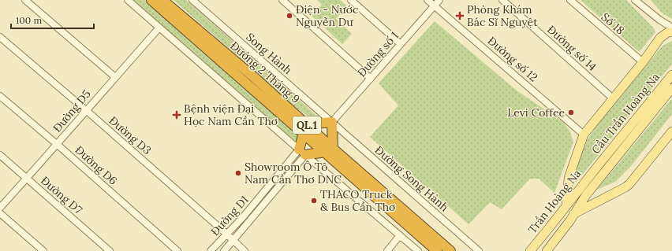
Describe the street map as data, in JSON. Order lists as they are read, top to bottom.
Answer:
{
  "streets": {
    "highway": ["Đường 2 Tháng 9", "QL.1"],
    "main road": ["Cầu Trần Hoàng Na", "Trần Hoàng Na"],
    "street": [
      "Số 18",
      "Đường số 14",
      "Song Hành",
      "Đường số 1",
      "Đường số 12",
      "Đường D5",
      "Đường D3",
      "Đường D6",
      "Đường Song Hành",
      "Đường D7",
      "Đường D1"
    ]
  },
  "crossings": [
    ["Song Hành", "Đường số 1"],
    ["Song Hành", "Đường Song Hành"],
    ["Đường số 1", "Đường số 12"],
    ["Đường số 1", "Đường Song Hành"],
    ["Đường D5", "Đường D3"],
    ["Đường D5", "Đường D6"],
    ["Đường D5", "Đường D7"],
    ["Cầu Trần Hoàng Na", "Trần Hoàng Na"],
    ["Đường D3", "Đường D1"]
  ],
  "places": {
    "other": [
      "Điện - Nước Nguyễn Dư",
      "Levi Coffee",
      "Showroom Ô Tô Nam Cần Thơ DNC",
      "THACO Truck & Bus Cần Thơ"
    ],
    "health": ["Phòng Khám Bác Sĩ Nguyệt", "Bệnh viện Đại Học Nam Cần Thơ"]
  },
  "scale_bar": "100 m"
}
